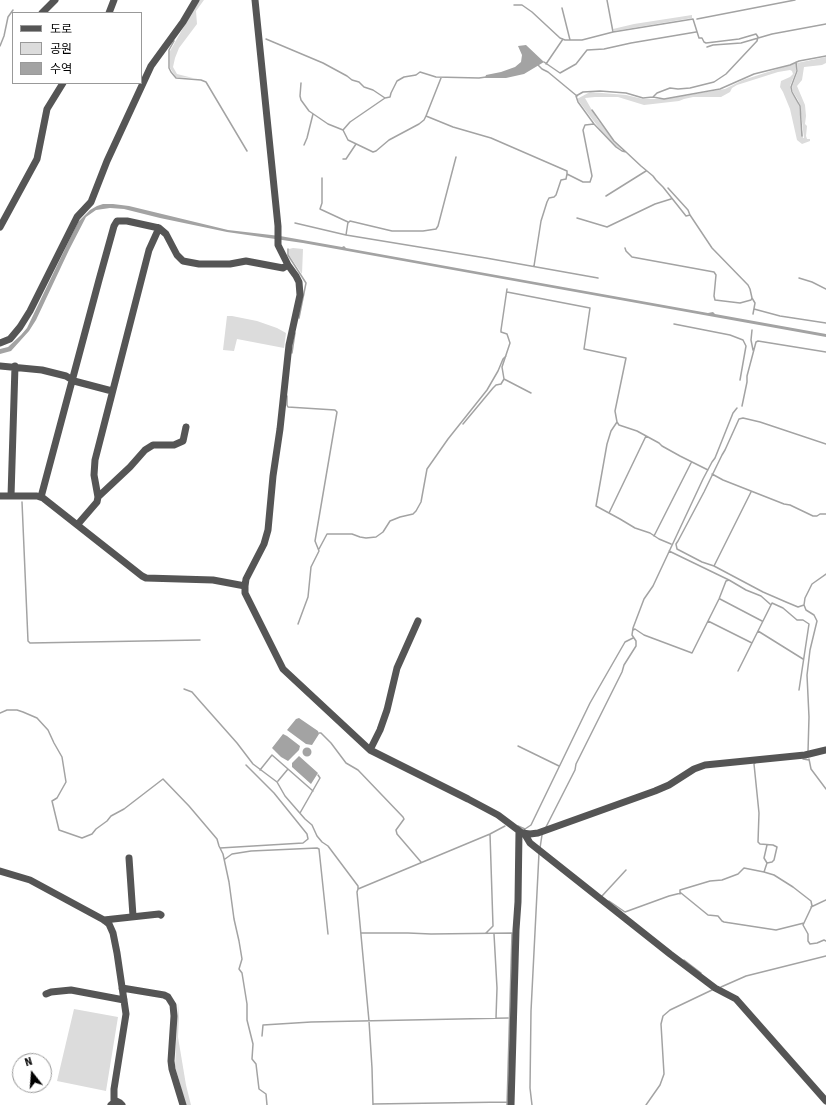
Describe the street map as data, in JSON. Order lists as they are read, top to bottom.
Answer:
{
  "legend": ["도로", "공원", "수역"],
  "north": "top"
}
